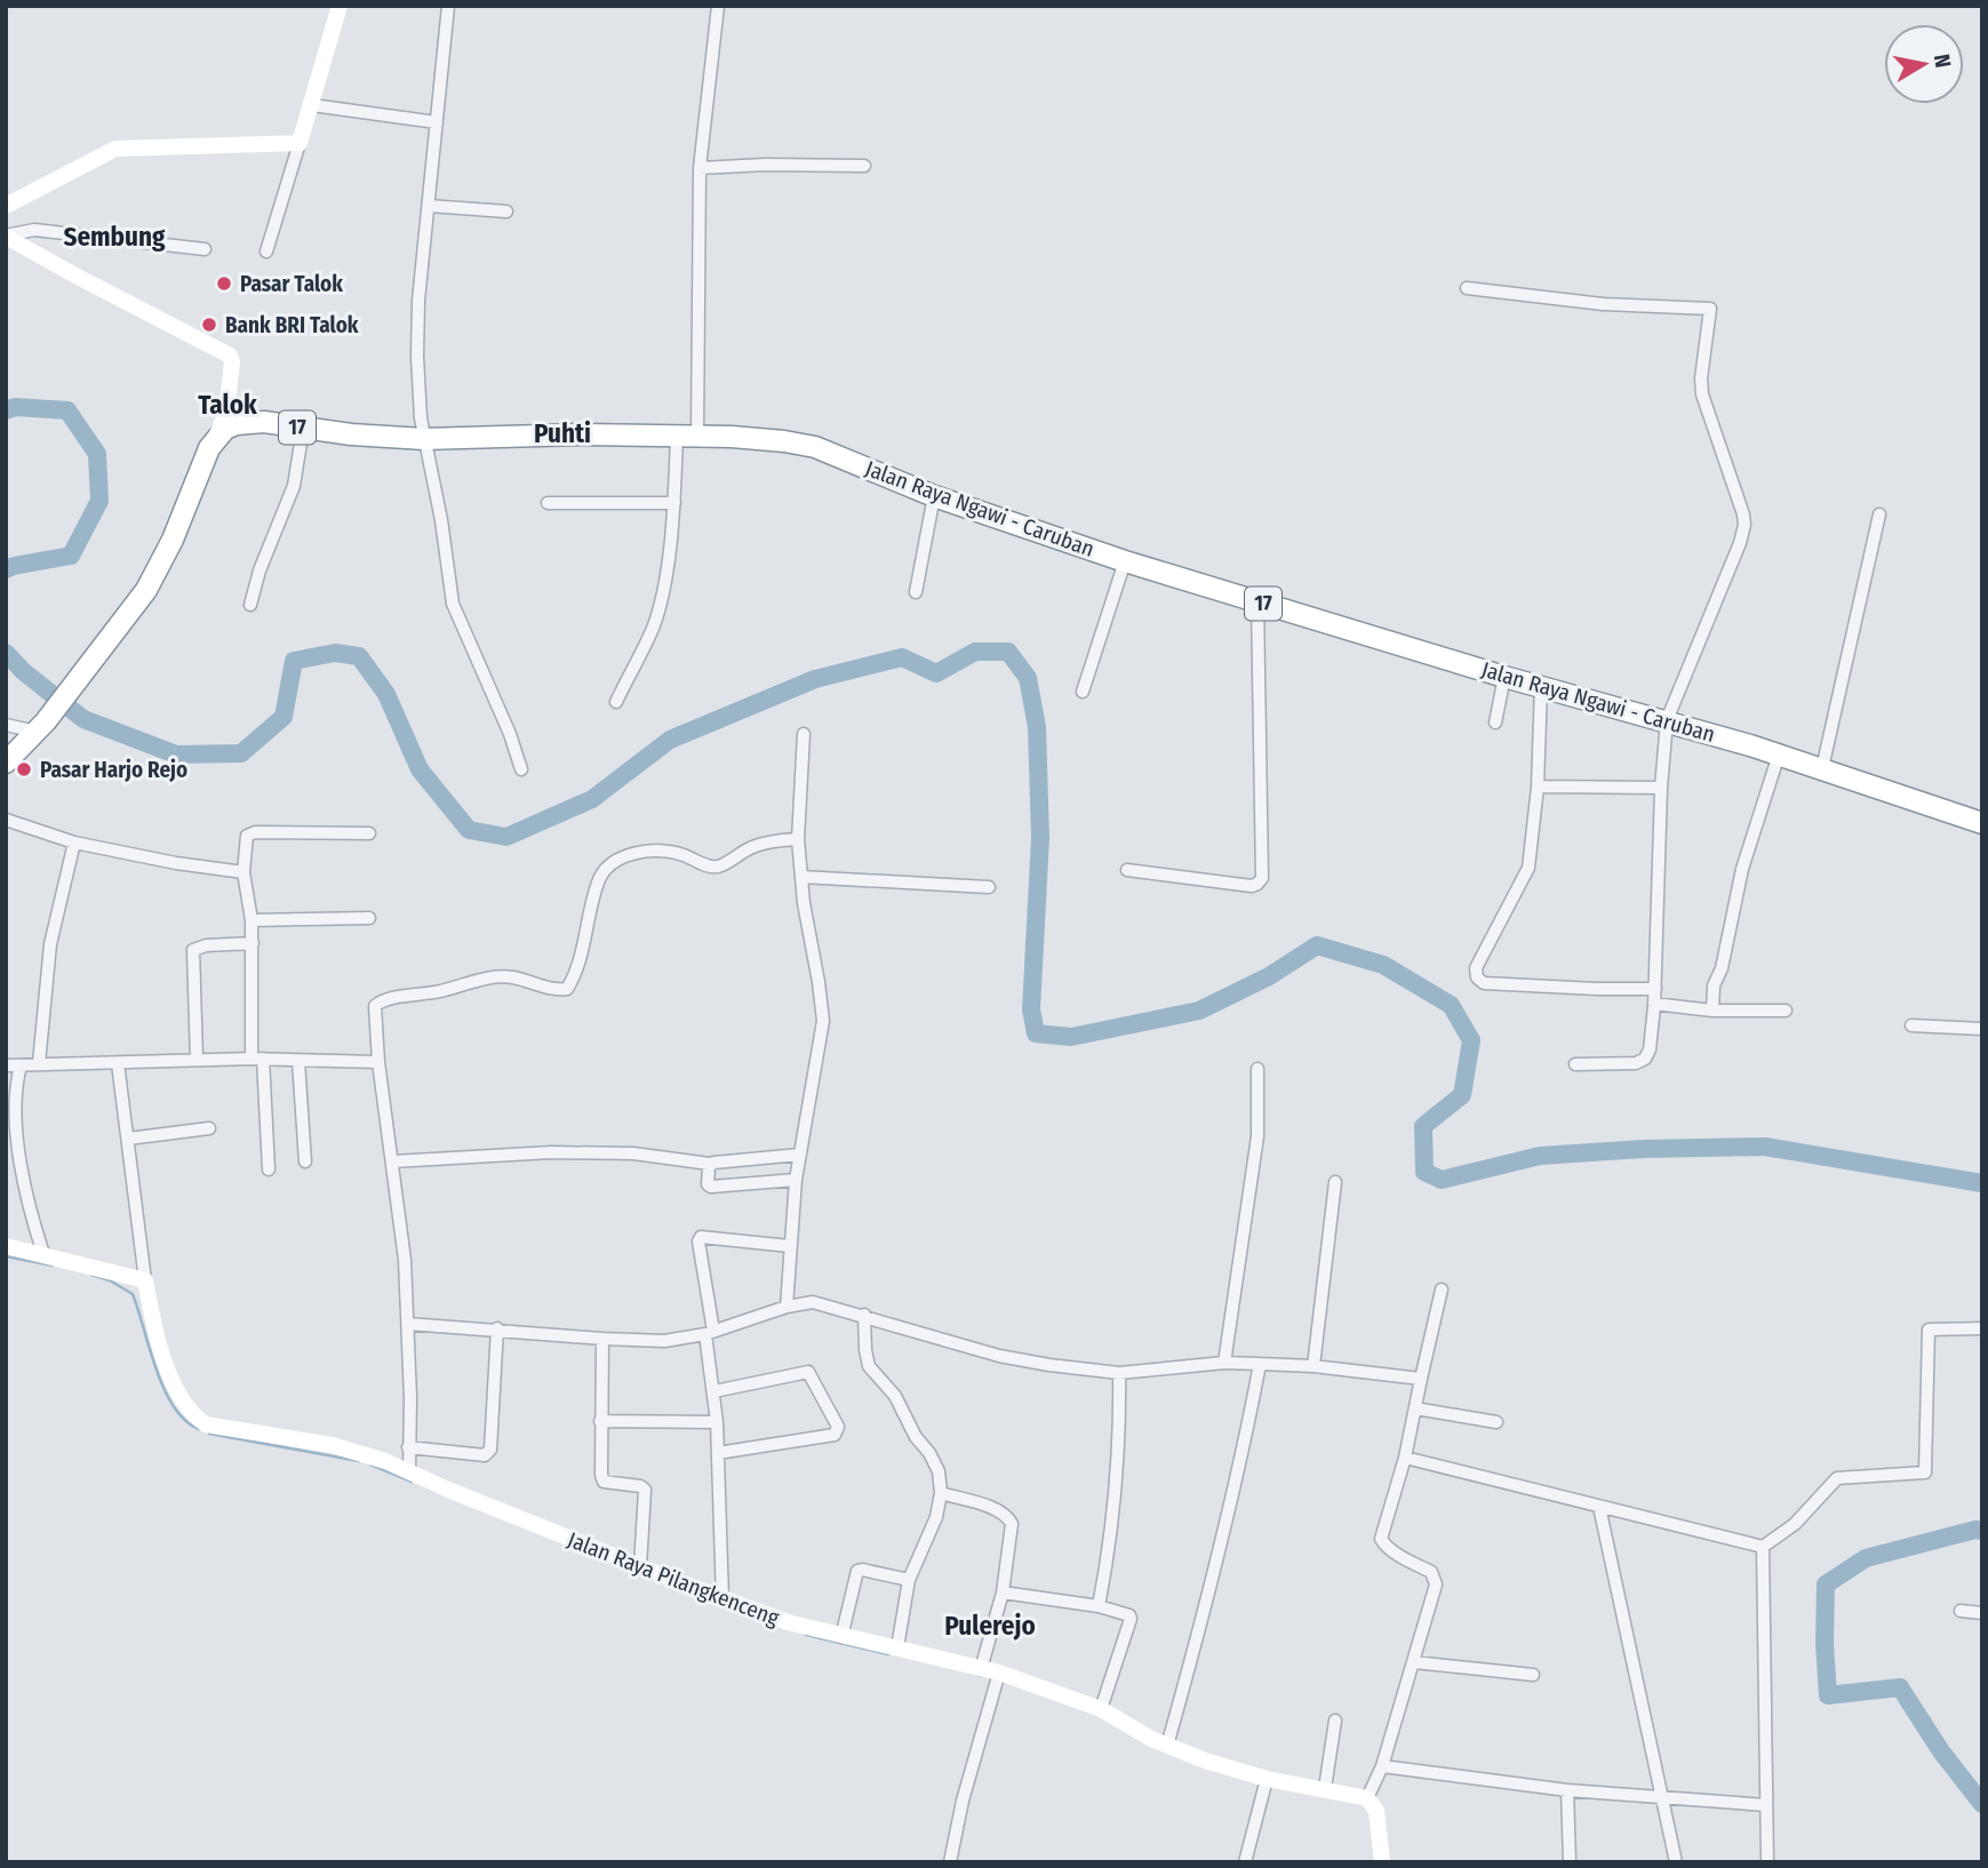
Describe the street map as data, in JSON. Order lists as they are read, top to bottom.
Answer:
{
  "streets": {
    "highway": ["17", "Jalan Raya Ngawi - Caruban"],
    "main road": ["Jalan Raya Pilangkenceng"]
  },
  "districts": [
    "Sembung",
    "Talok",
    "Puhti",
    "Pulerejo"
  ],
  "places": ["Pasar Talok", "Bank BRI Talok", "Pasar Harjo Rejo"],
  "north": "right"
}
